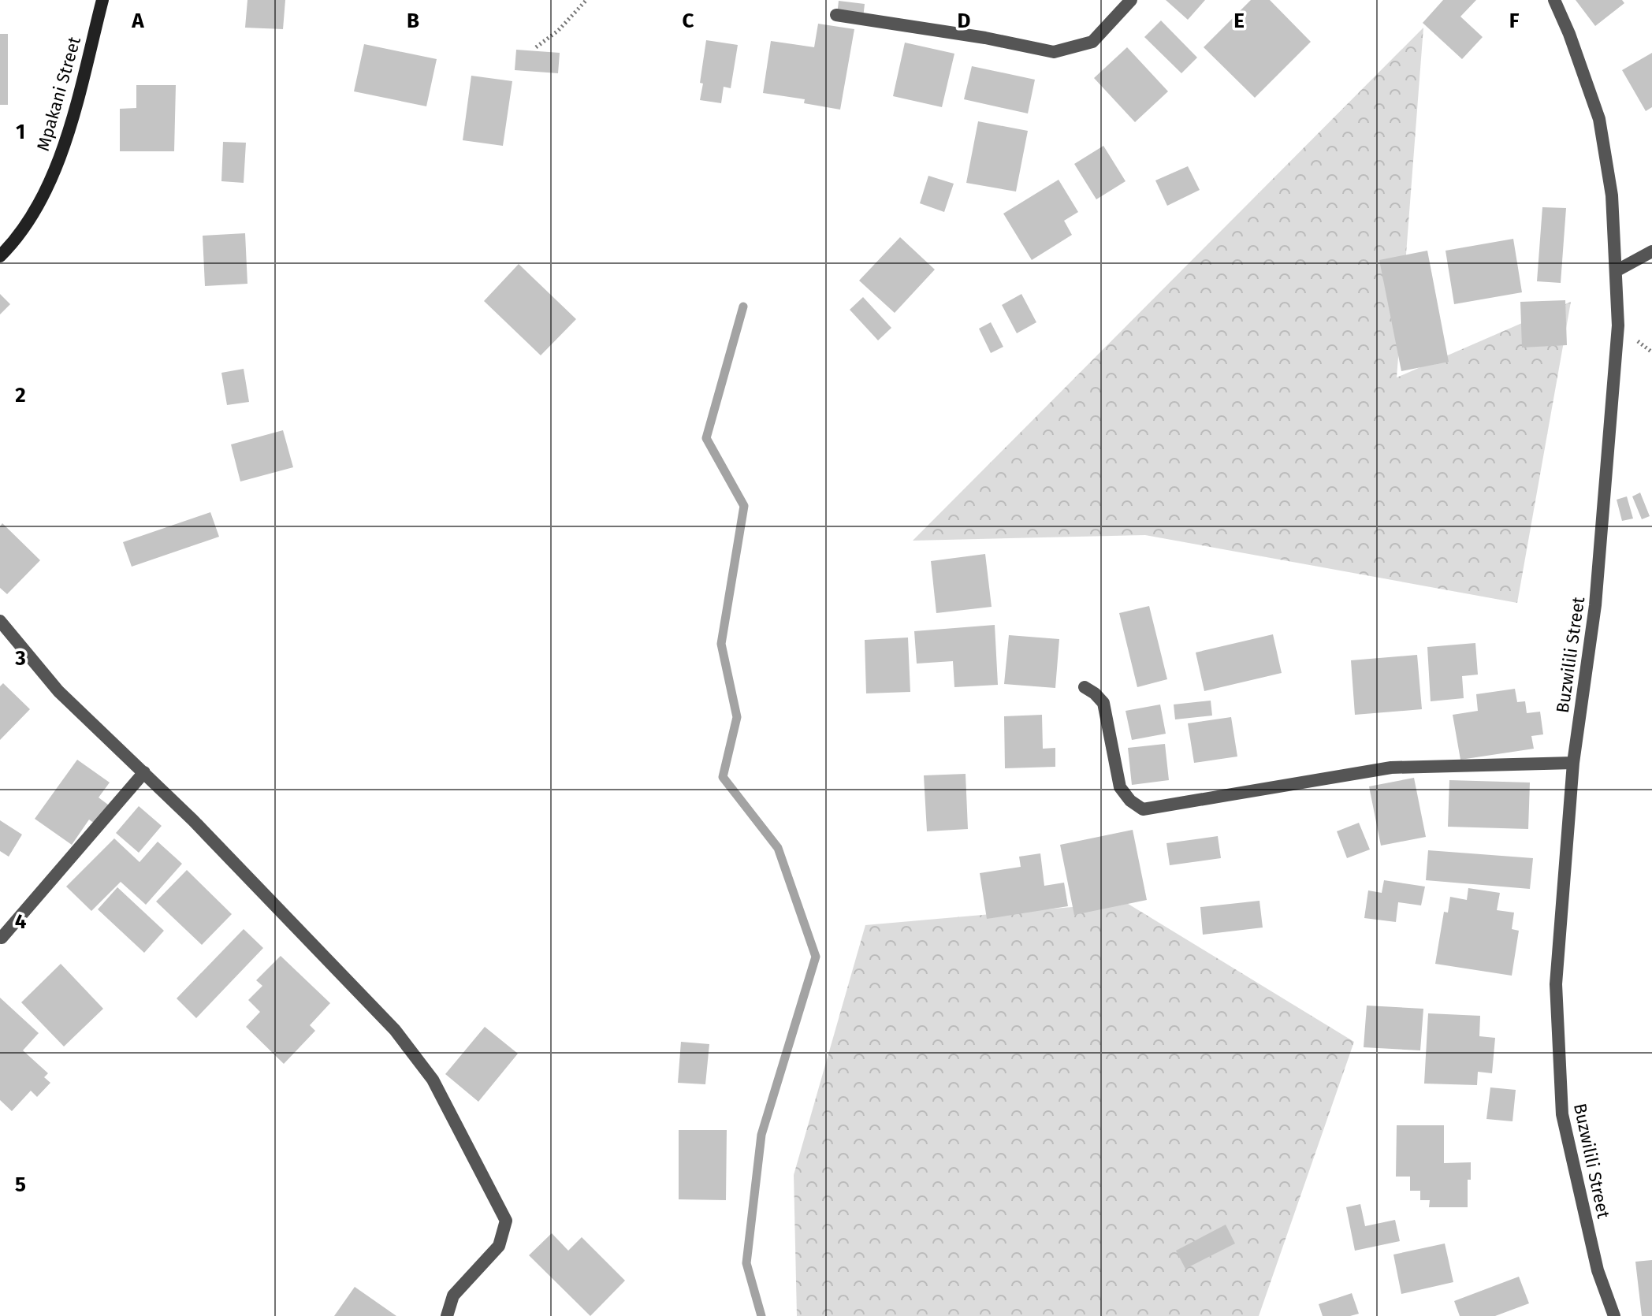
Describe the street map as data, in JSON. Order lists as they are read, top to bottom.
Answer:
{
  "streets": {
    "street": ["Mpakani Street", "Buzwilili Street"]
  },
  "grid": {
    "columns": [
      "A",
      "B",
      "C",
      "D",
      "E",
      "F"
    ],
    "rows": [
      "1",
      "2",
      "3",
      "4",
      "5"
    ]
  }
}
